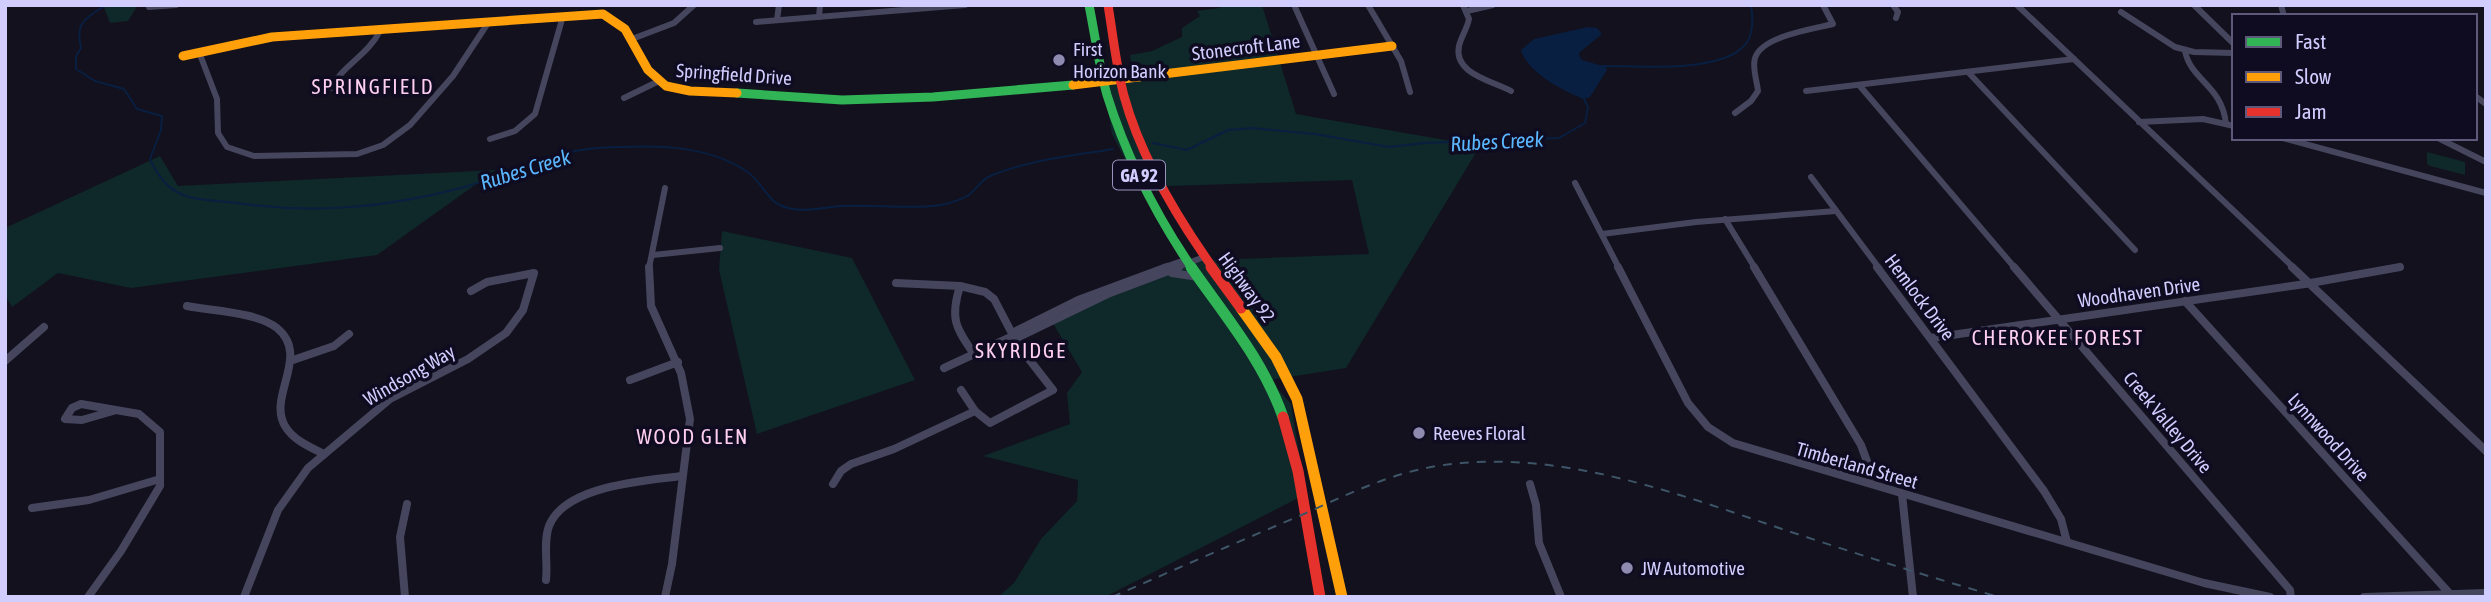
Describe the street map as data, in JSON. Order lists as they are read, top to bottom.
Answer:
{
  "streets": {
    "main road": [
      "Stonecroft Lane",
      "Springfield Drive",
      "GA 92",
      "Highway 92"
    ],
    "street": [
      "Woodhaven Drive",
      "Hemlock Drive",
      "Windsong Way",
      "Creek Valley Drive",
      "Lynnwood Drive",
      "Timberland Street"
    ]
  },
  "crossings": [
    ["Stonecroft Lane", "Springfield Drive"],
    ["Stonecroft Lane", "Highway 92"],
    ["Springfield Drive", "Highway 92"],
    ["Woodhaven Drive", "Hemlock Drive"],
    ["Woodhaven Drive", "Creek Valley Drive"],
    ["Woodhaven Drive", "Lynnwood Drive"],
    ["Hemlock Drive", "Timberland Street"]
  ],
  "districts": [
    "SPRINGFIELD",
    "CHEROKEE FOREST",
    "SKYRIDGE",
    "WOOD GLEN"
  ],
  "water": ["Rubes Creek"],
  "places": ["First Horizon Bank", "Reeves Floral", "JW Automotive"],
  "legend": ["Fast", "Slow", "Jam"]
}
